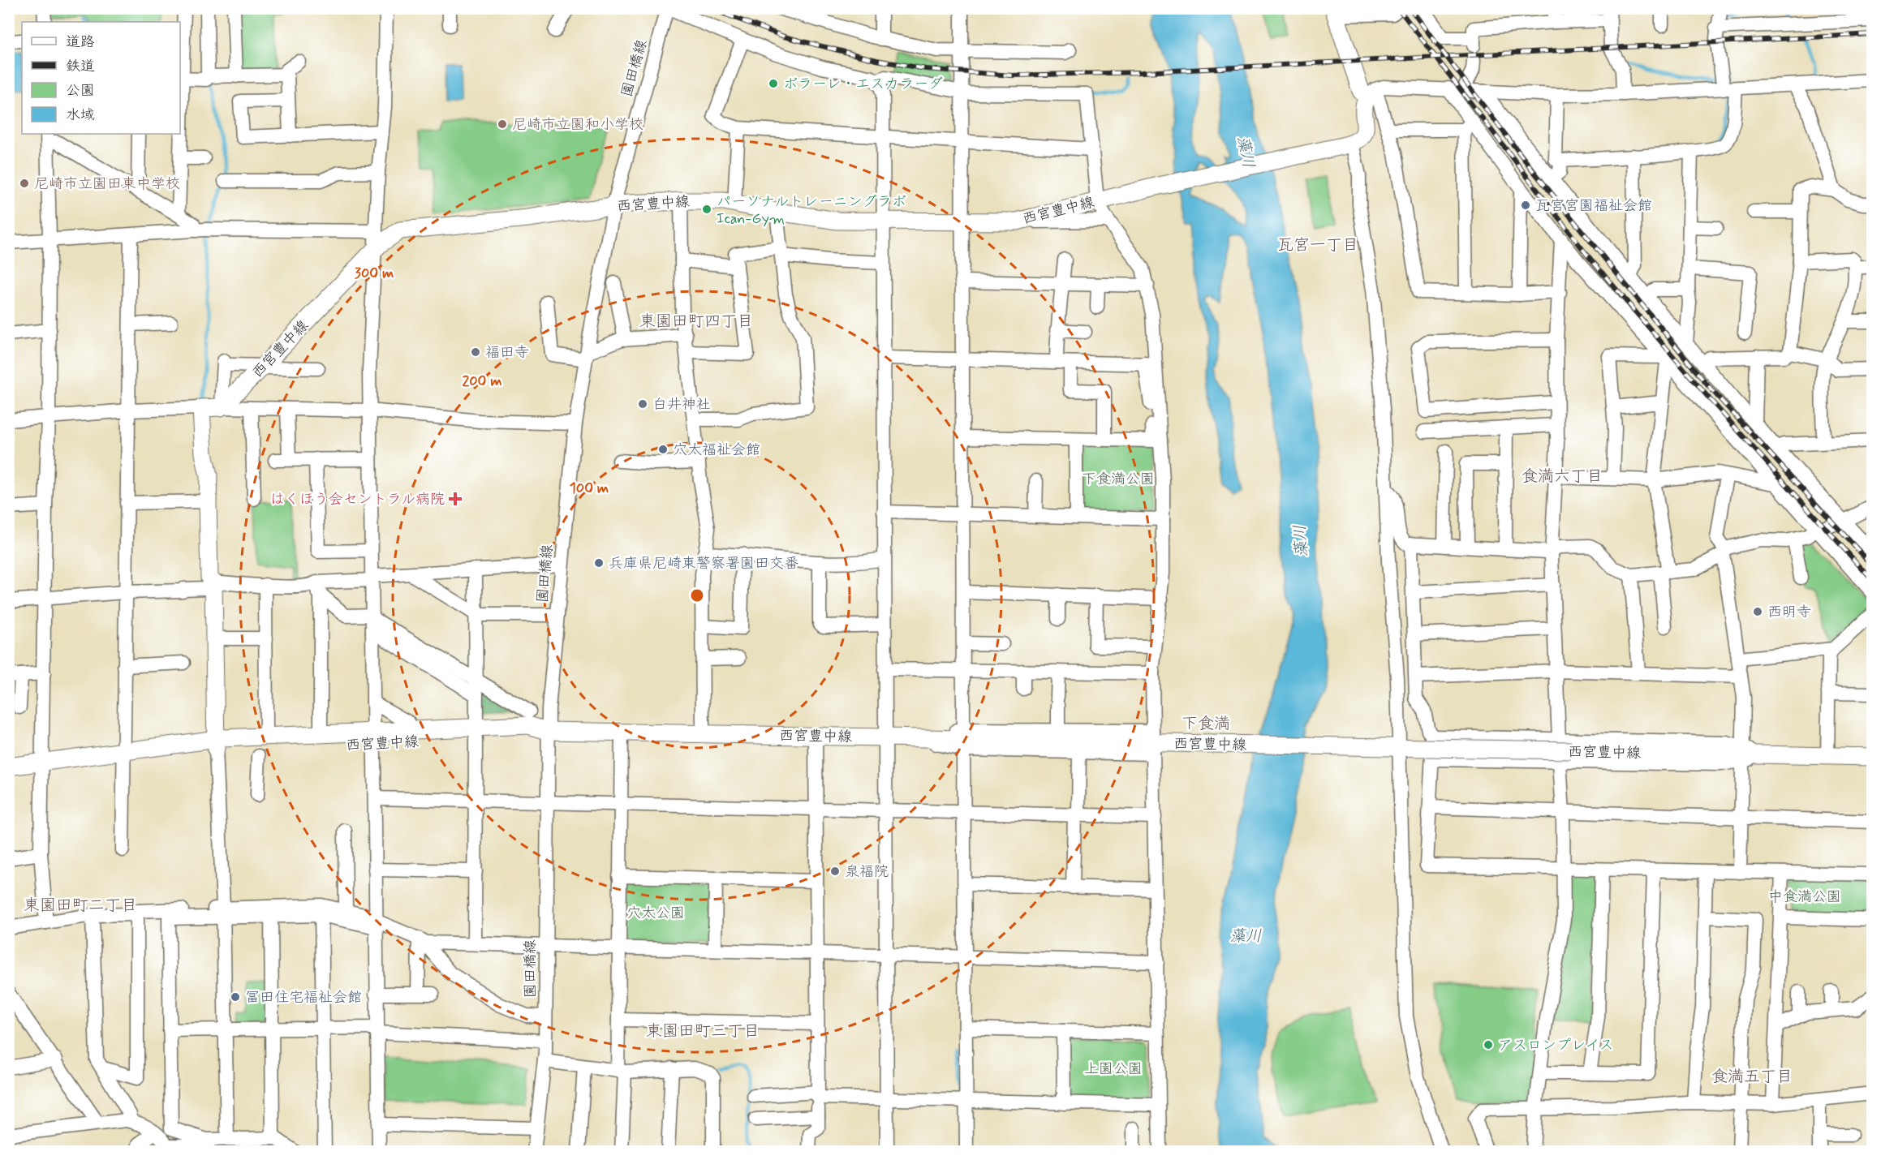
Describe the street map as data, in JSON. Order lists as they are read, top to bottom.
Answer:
{
  "streets": {
    "main road": ["西宮豊中線"],
    "street": ["園田橋線"]
  },
  "crossings": [
    ["園田橋線", "西宮豊中線"]
  ],
  "districts": [
    "瓦宮一丁目",
    "東園田町四丁目",
    "食満六丁目",
    "下食満",
    "東園田町二丁目",
    "東園田町三丁目",
    "食満五丁目"
  ],
  "water": ["藻川"],
  "parks": [
    "下食満公園",
    "中食満公園",
    "穴太公園",
    "上園公園"
  ],
  "places": {
    "other": [
      "ボラーレ・エスカラーダ",
      "尼崎市立園和小学校",
      "尼崎市立園田東中学校",
      "瓦宮宮園福祉会館",
      "パーソナルトレーニングラボ Ican-Gym",
      "福田寺",
      "白井神社",
      "穴太福祉会館",
      "兵庫県尼崎東警察署園田交番",
      "西明寺",
      "泉福院",
      "冨田住宅福祉会館",
      "アスロンプレイス"
    ],
    "health": ["はくほう会セントラル病院"]
  },
  "legend": [
    "道路",
    "鉄道",
    "公園",
    "水域"
  ],
  "rings": ["300 m", "200 m", "100 m"]
}
